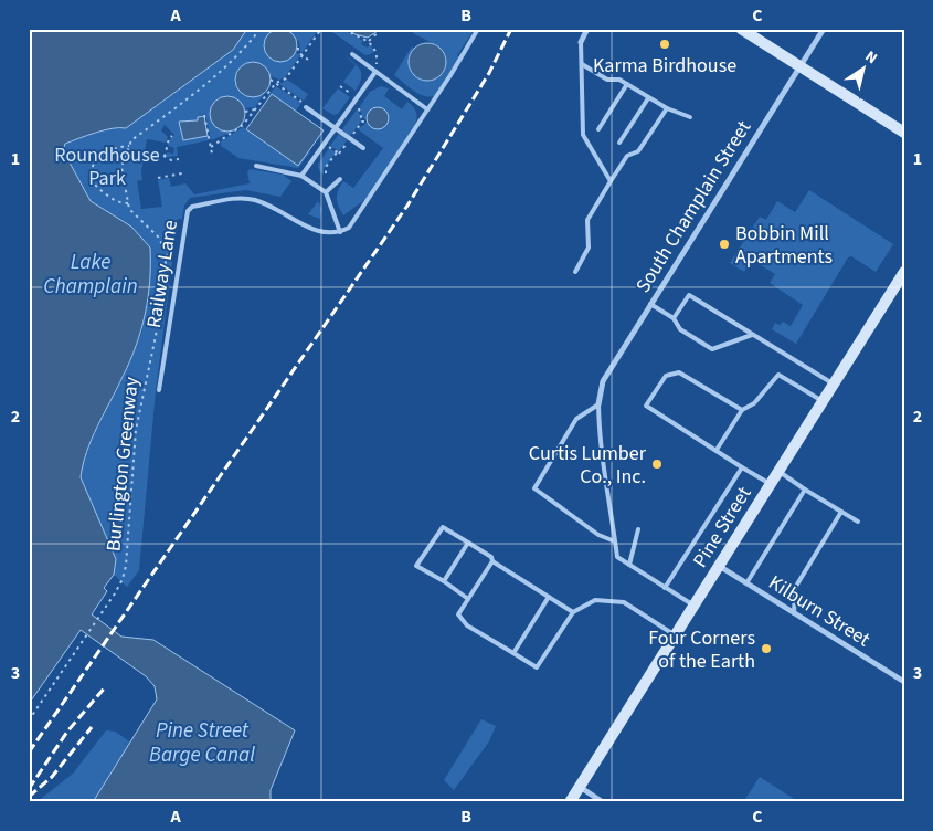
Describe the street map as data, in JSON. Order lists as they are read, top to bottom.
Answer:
{
  "streets": {
    "main road": ["Pine Street"],
    "street": ["South Champlain Street", "Kilburn Street"],
    "lane": ["Railway Lane"],
    "path": ["Burlington Greenway"]
  },
  "crossings": [
    ["Pine Street", "Kilburn Street"]
  ],
  "water": ["Lake Champlain", "Pine Street Barge Canal"],
  "parks": ["Roundhouse Park"],
  "places": [
    "Karma Birdhouse",
    "Bobbin Mill Apartments",
    "Curtis Lumber Co., Inc.",
    "Four Corners of the Earth"
  ],
  "north": "top right",
  "grid": {
    "columns": ["A", "B", "C"],
    "rows": ["1", "2", "3"]
  }
}
